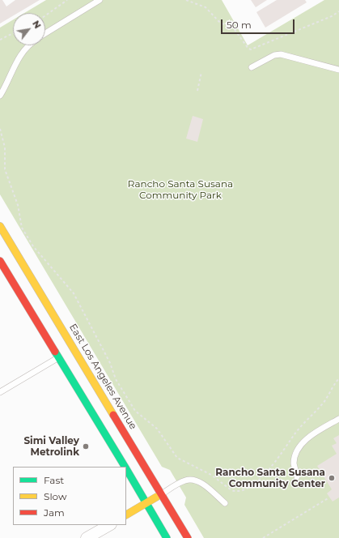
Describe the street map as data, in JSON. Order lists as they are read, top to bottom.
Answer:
{
  "streets": {
    "main road": ["East Los Angeles Avenue"]
  },
  "parks": ["Rancho Santa Susana Community Park"],
  "places": ["Simi Valley Metrolink", "Rancho Santa Susana Community Center"],
  "legend": ["Fast", "Slow", "Jam"],
  "scale_bar": "50 m",
  "north": "top right"
}
